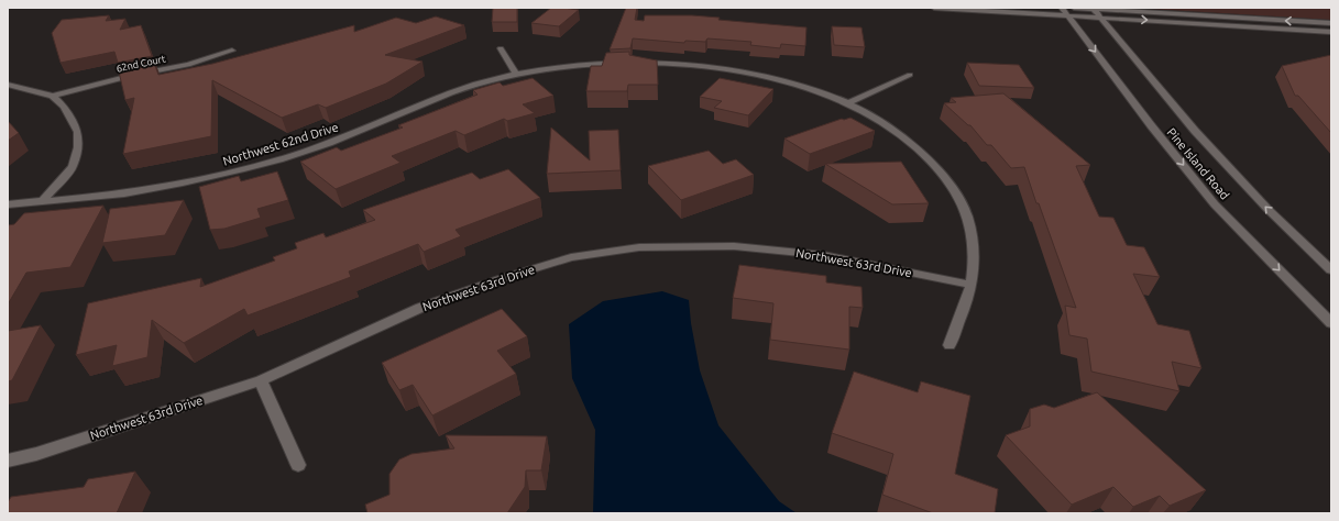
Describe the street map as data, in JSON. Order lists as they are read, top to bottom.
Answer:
{
  "streets": {
    "street": [
      "62nd Court",
      "Northwest 62nd Drive",
      "Pine Island Road",
      "Northwest 63rd Drive"
    ]
  },
  "crossings": [
    ["Northwest 62nd Drive", "Northwest 63rd Drive"]
  ]
}
